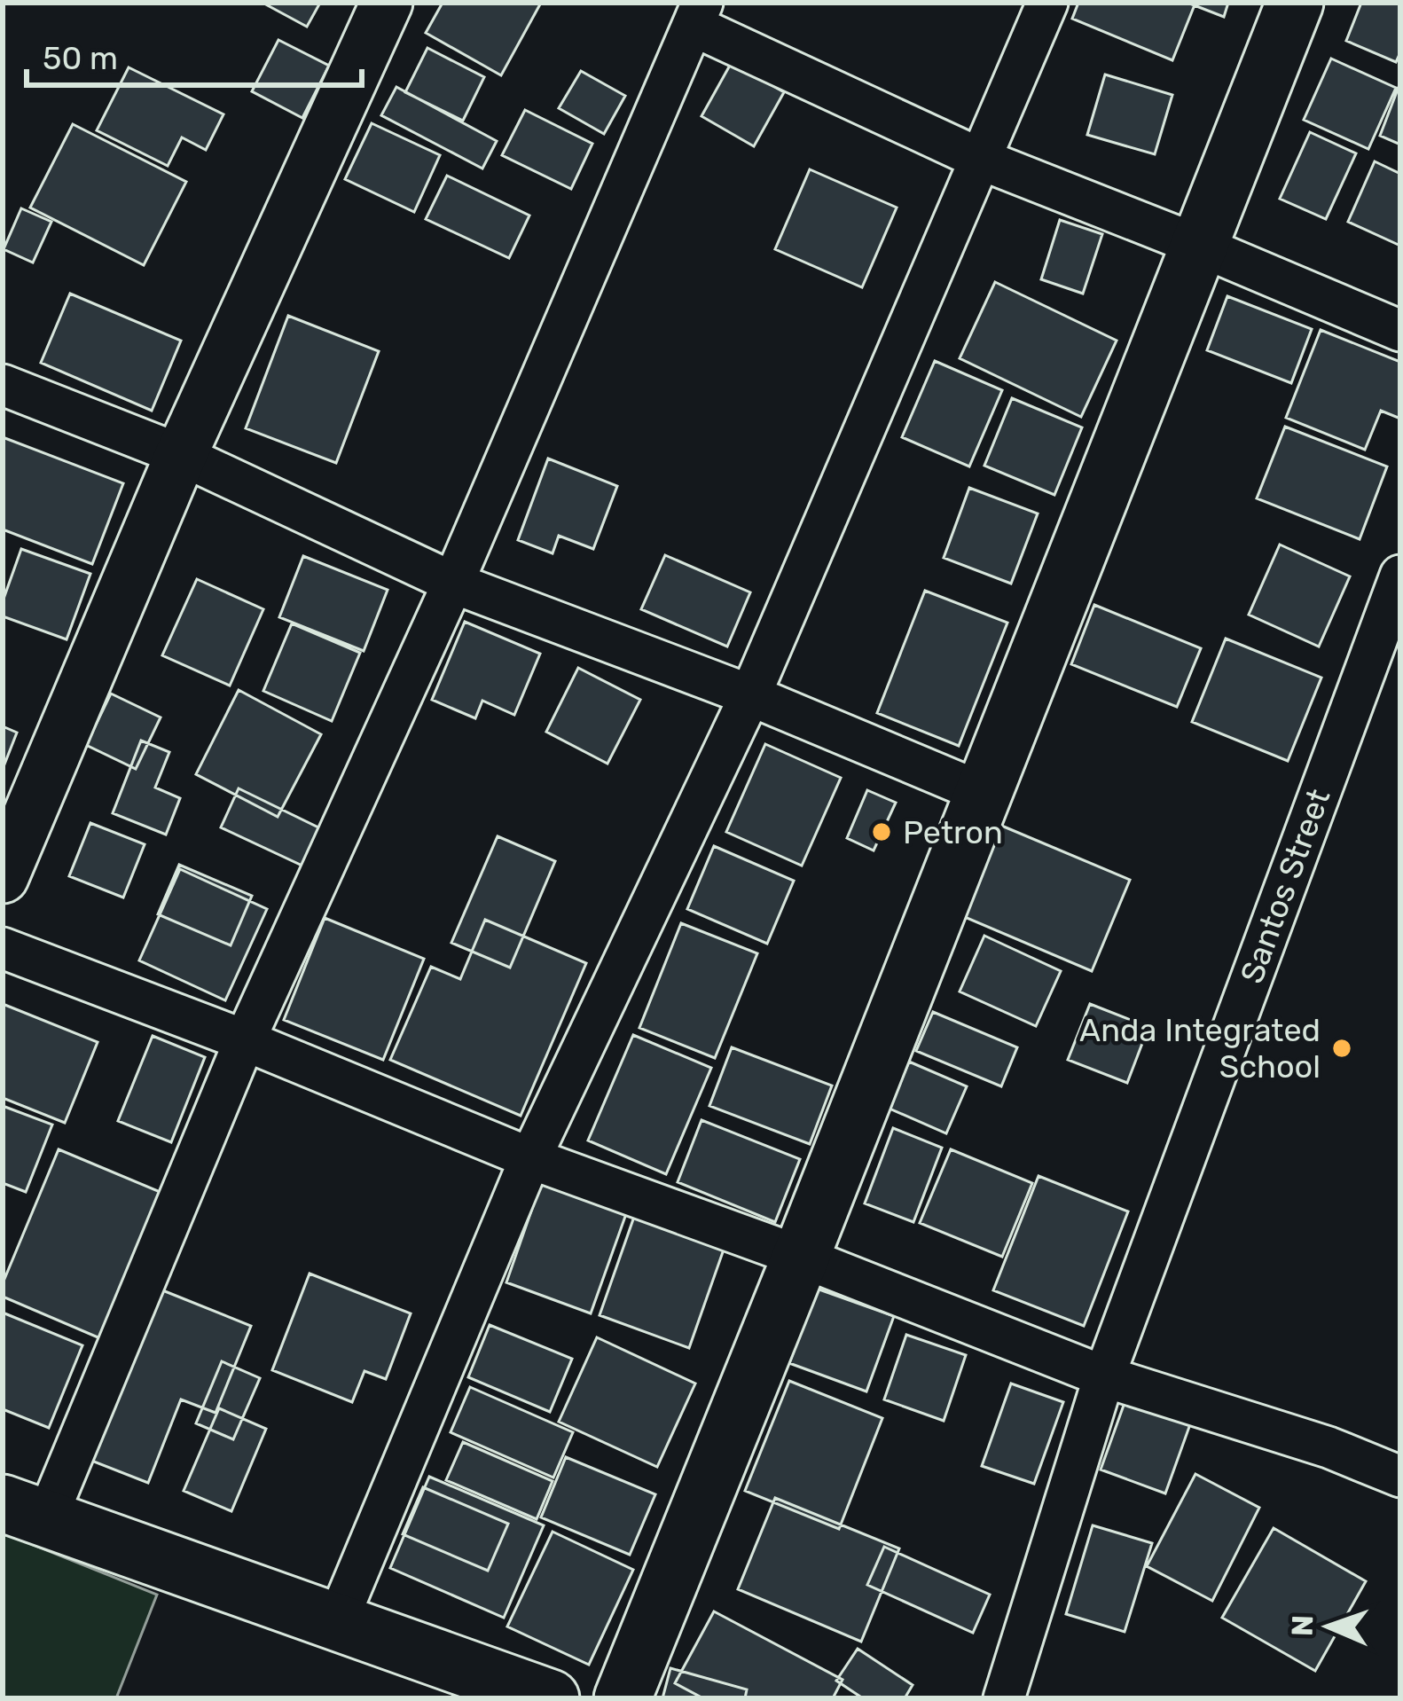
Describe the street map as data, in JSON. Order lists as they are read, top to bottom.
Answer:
{
  "streets": {
    "street": ["Santos Street"]
  },
  "places": ["Petron", "Anda Integrated School"],
  "scale_bar": "50 m",
  "north": "left"
}
